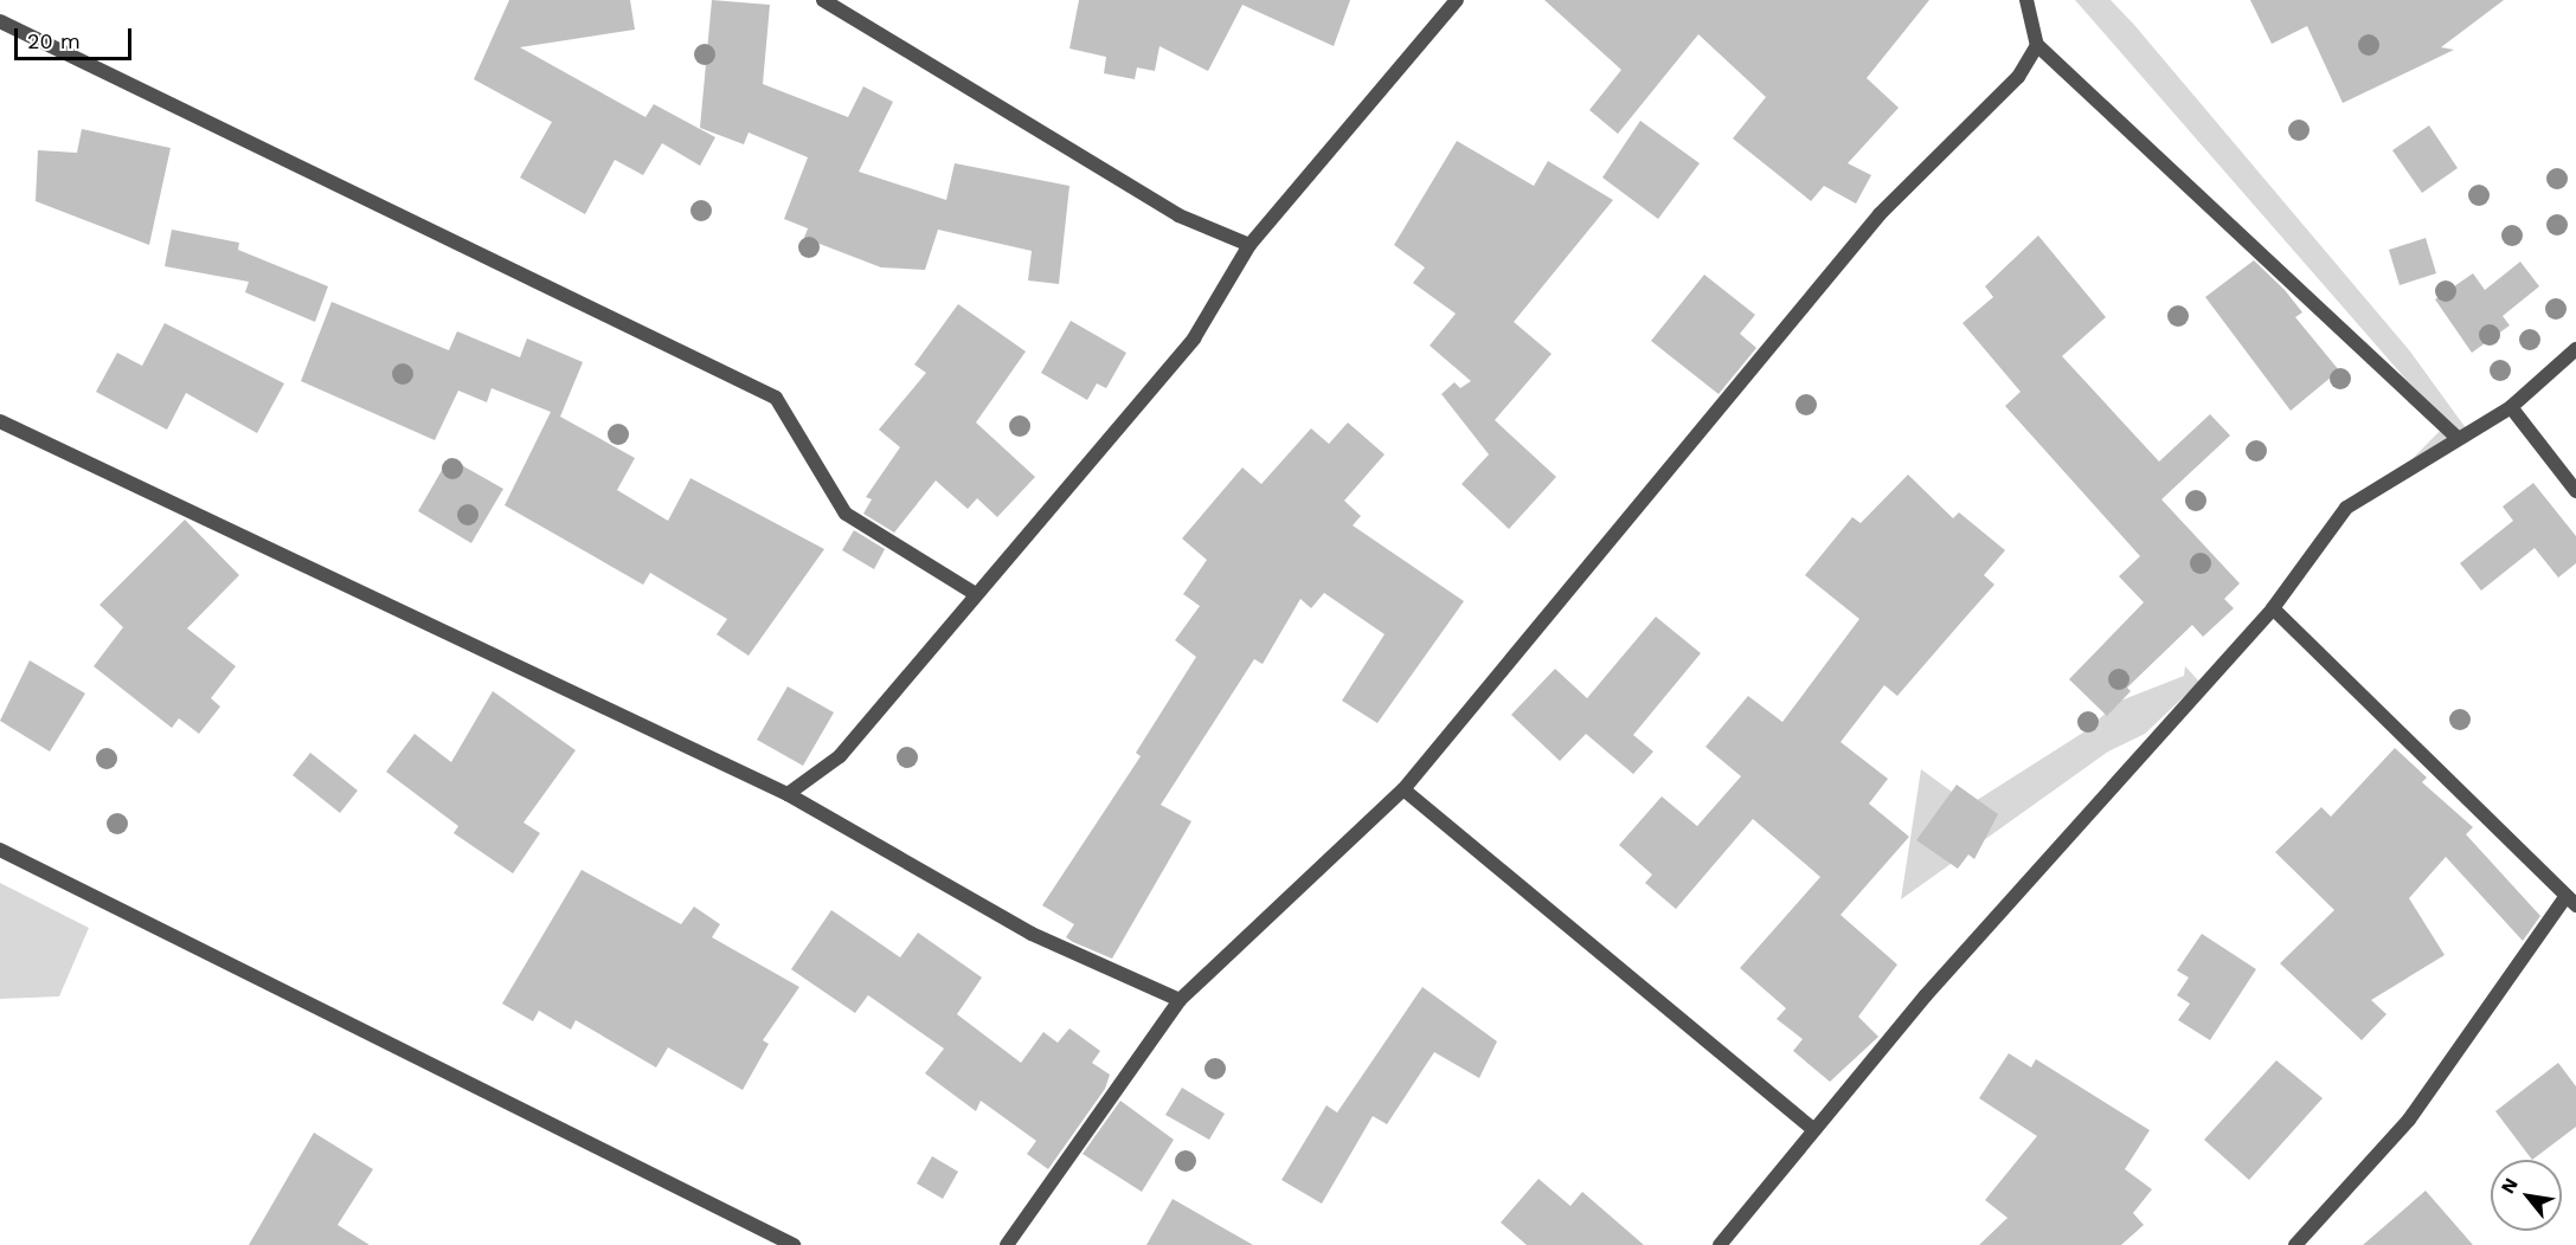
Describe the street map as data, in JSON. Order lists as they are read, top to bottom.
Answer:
{
  "scale_bar": "20 m",
  "north": "top left"
}
